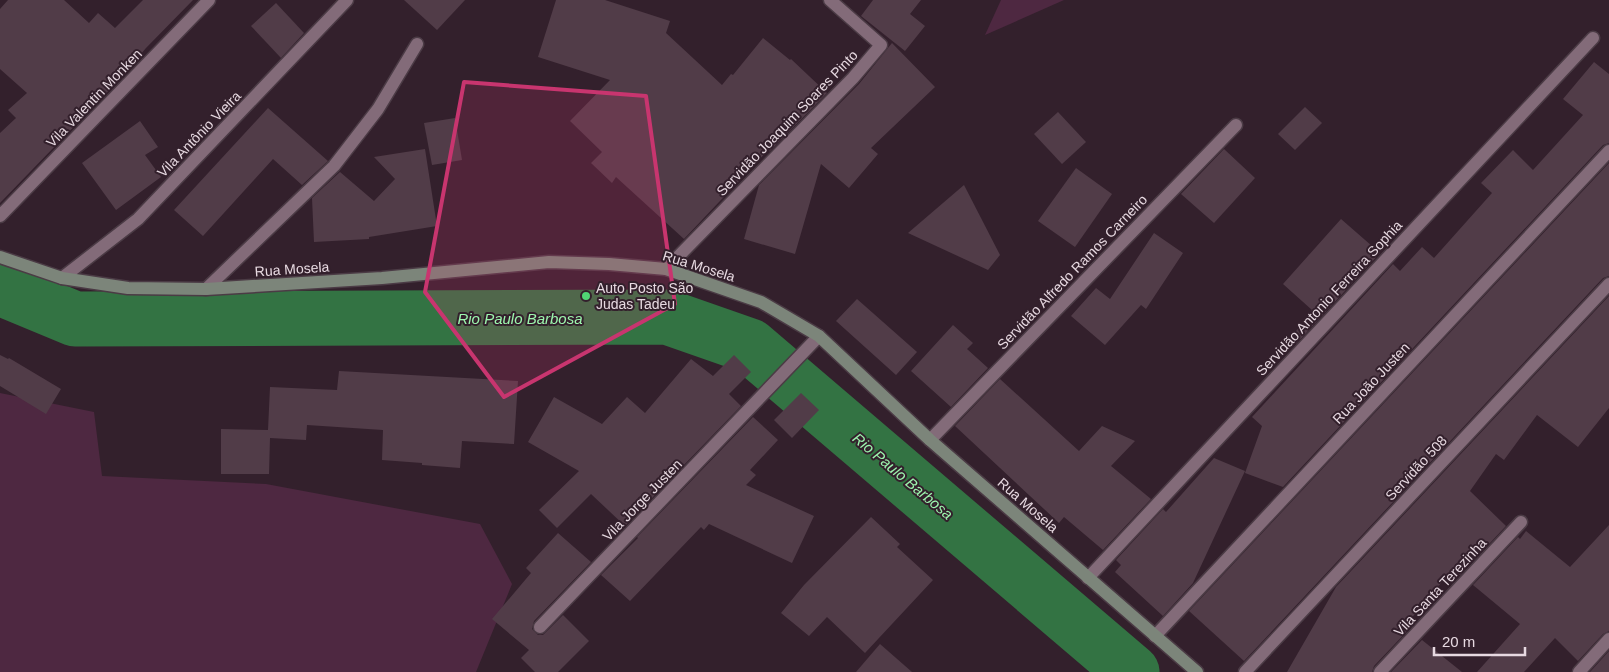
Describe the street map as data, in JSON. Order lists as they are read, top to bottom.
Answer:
{
  "streets": {
    "street": ["Rua Mosela"],
    "lane": [
      "Vila Valentin Monken",
      "Servidão Joaquim Soares Pinto",
      "Vila Antônio Vieira",
      "Servidão Alfredo Ramos Carneiro",
      "Servidão Antonio Ferreira Sophia",
      "Rua João Justen",
      "Servidão 508",
      "Vila Jorge Justen",
      "Vila Santa Terezinha"
    ]
  },
  "crossings": [
    ["Servidão Joaquim Soares Pinto", "Rua Mosela"],
    ["Vila Antônio Vieira", "Rua Mosela"],
    ["Rua Mosela", "Servidão Alfredo Ramos Carneiro"],
    ["Rua Mosela", "Servidão Antonio Ferreira Sophia"],
    ["Rua Mosela", "Rua João Justen"],
    ["Rua Mosela", "Vila Jorge Justen"]
  ],
  "water": ["Rio Paulo Barbosa"],
  "places": ["Auto Posto São Judas Tadeu"],
  "scale_bar": "20 m"
}
